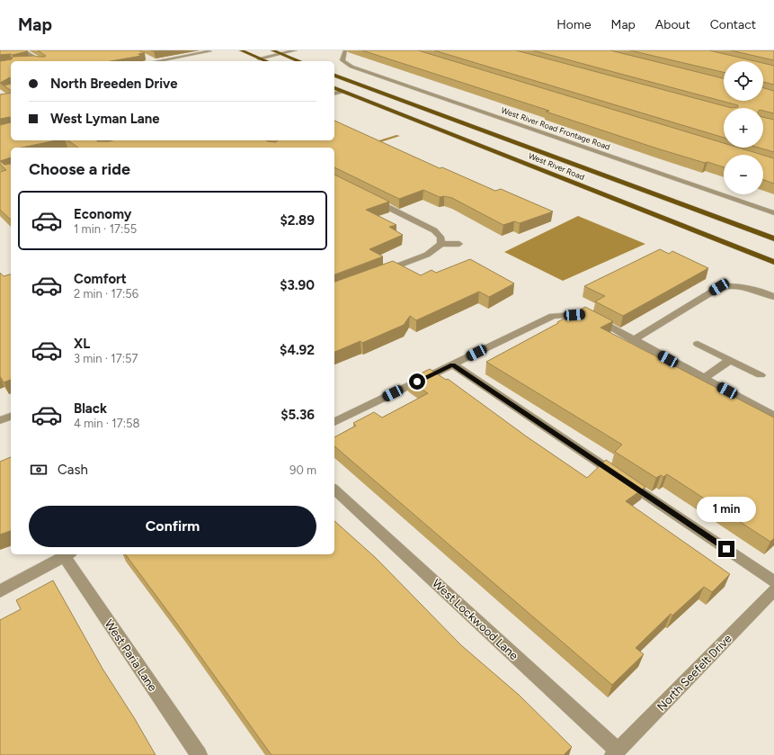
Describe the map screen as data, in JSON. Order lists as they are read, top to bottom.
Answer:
{
  "streets": {
    "main road": ["West River Road"],
    "street": [
      "West River Road Frontage Road",
      "West Lockwood Lane",
      "West Paria Lane",
      "North Seefelt Drive"
    ]
  },
  "crossings": [
    ["West Lockwood Lane", "North Seefelt Drive"]
  ],
  "page": {
    "header": "Map",
    "nav": [
      "Home",
      "Map",
      "About",
      "Contact"
    ],
    "map_buttons": ["+", "−"],
    "banner": ["North Breeden Drive", "West Lyman Lane"],
    "heading": "Choose a ride",
    "list": [
      {
        "name": "Economy",
        "note": "1 min · 17:55",
        "value": "$2.89"
      },
      {
        "name": "Comfort",
        "note": "2 min · 17:56",
        "value": "$3.90"
      },
      {
        "name": "XL",
        "note": "3 min · 17:57",
        "value": "$4.92"
      },
      {
        "name": "Black",
        "note": "4 min · 17:58",
        "value": "$5.36"
      }
    ],
    "pay": ["Cash", "90 m"],
    "bubble": "1 min",
    "buttons": "Confirm"
  }
}
